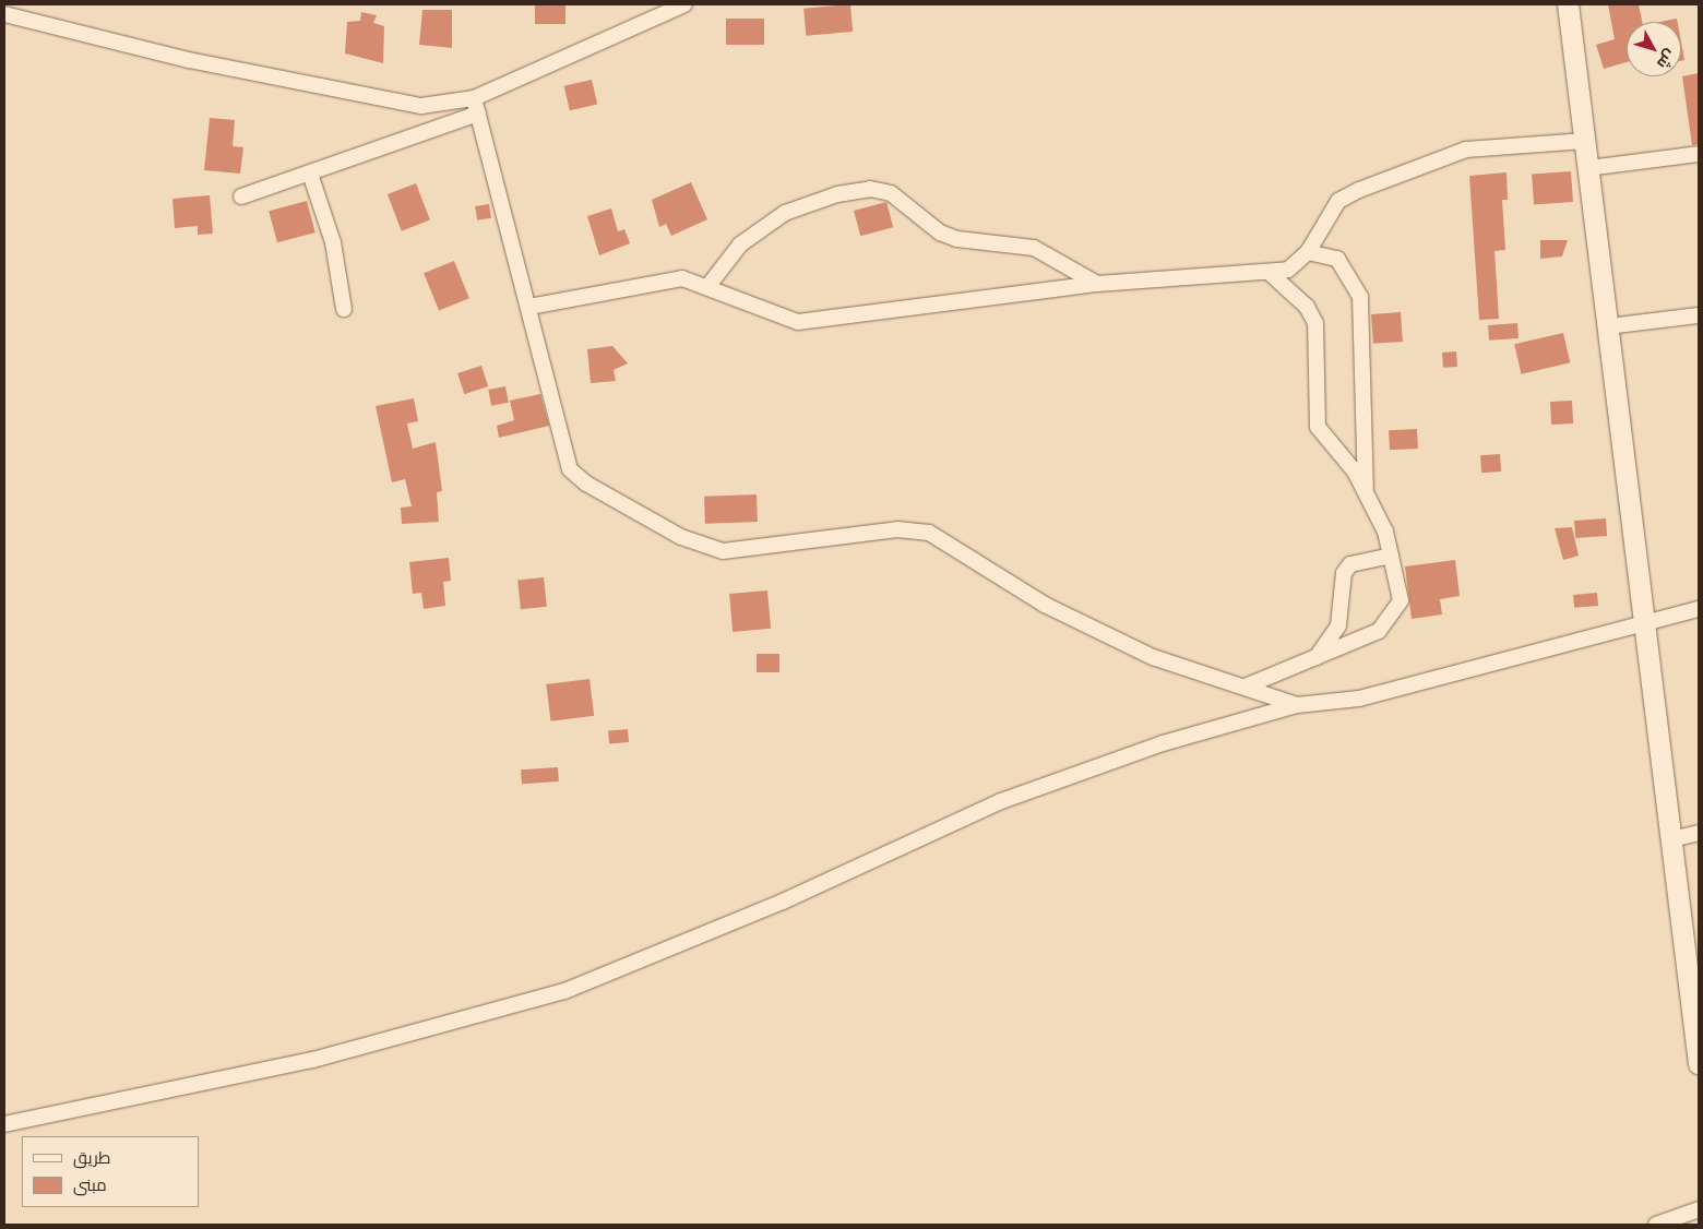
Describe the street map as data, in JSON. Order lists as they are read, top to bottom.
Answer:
{
  "legend": ["طريق", "مبنى"],
  "north": "bottom right"
}
